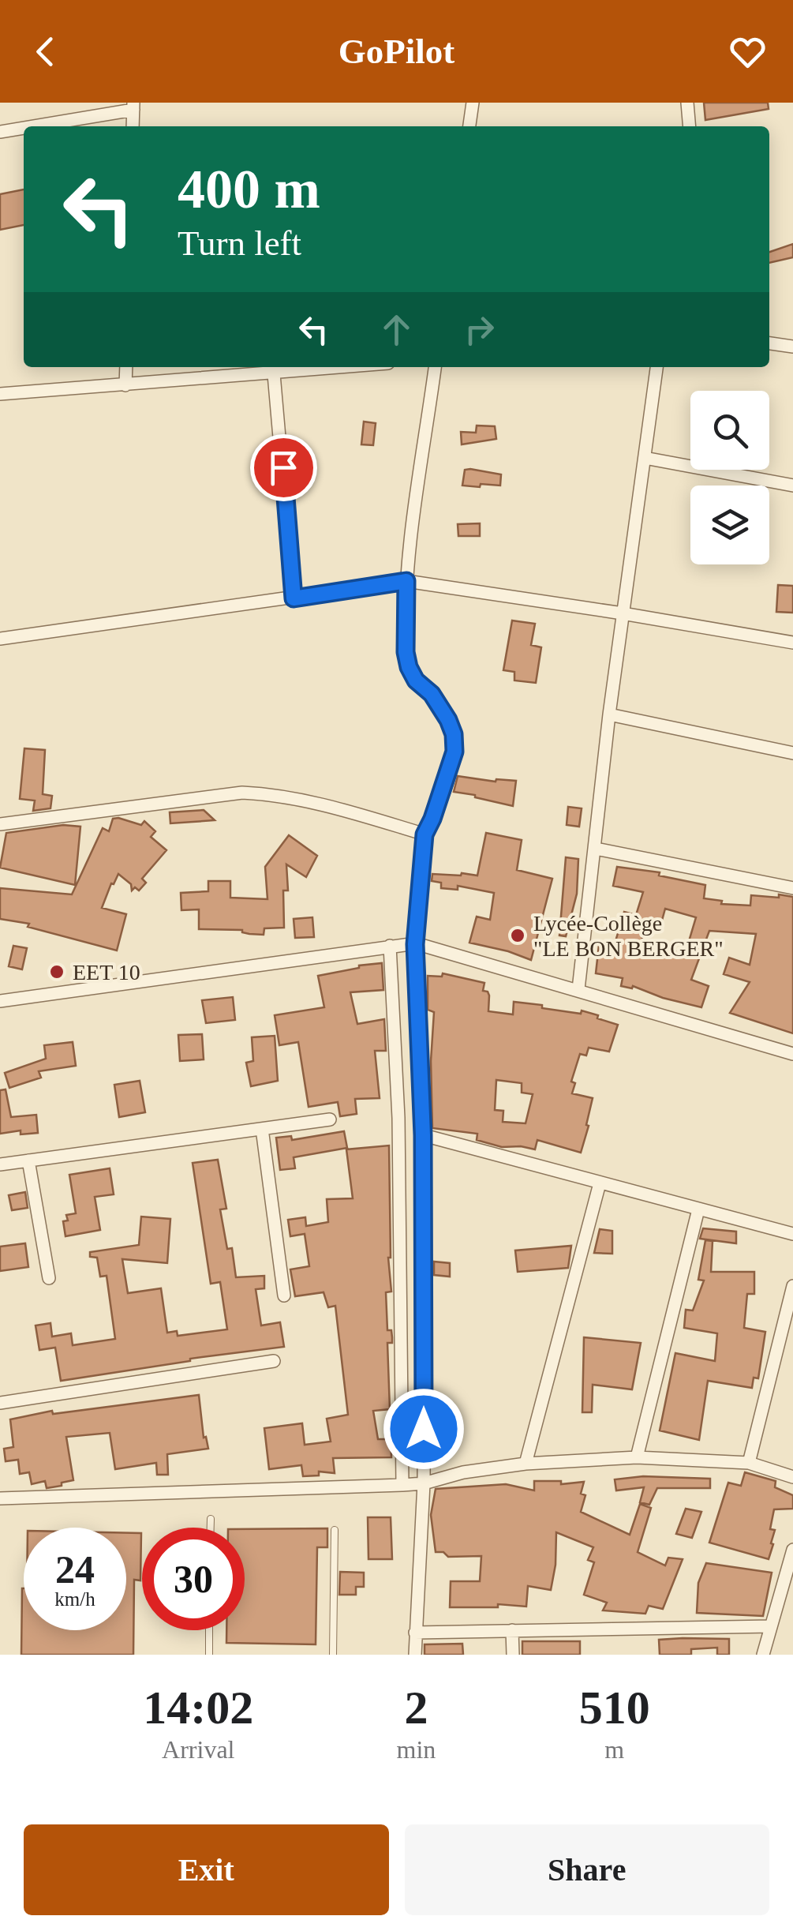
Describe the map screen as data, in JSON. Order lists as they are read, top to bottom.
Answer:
{
  "places": ["Lycée-Collège \"LE BON BERGER\"", "EET 10"],
  "page": {
    "header": "GoPilot",
    "turn": ["400 m", "Turn left"],
    "speed": "24 km/h",
    "limit": "30",
    "eta": [
      "14:02",
      "Arrival",
      "2",
      "min",
      "510",
      "m"
    ],
    "buttons": ["Exit", "Share"]
  }
}
